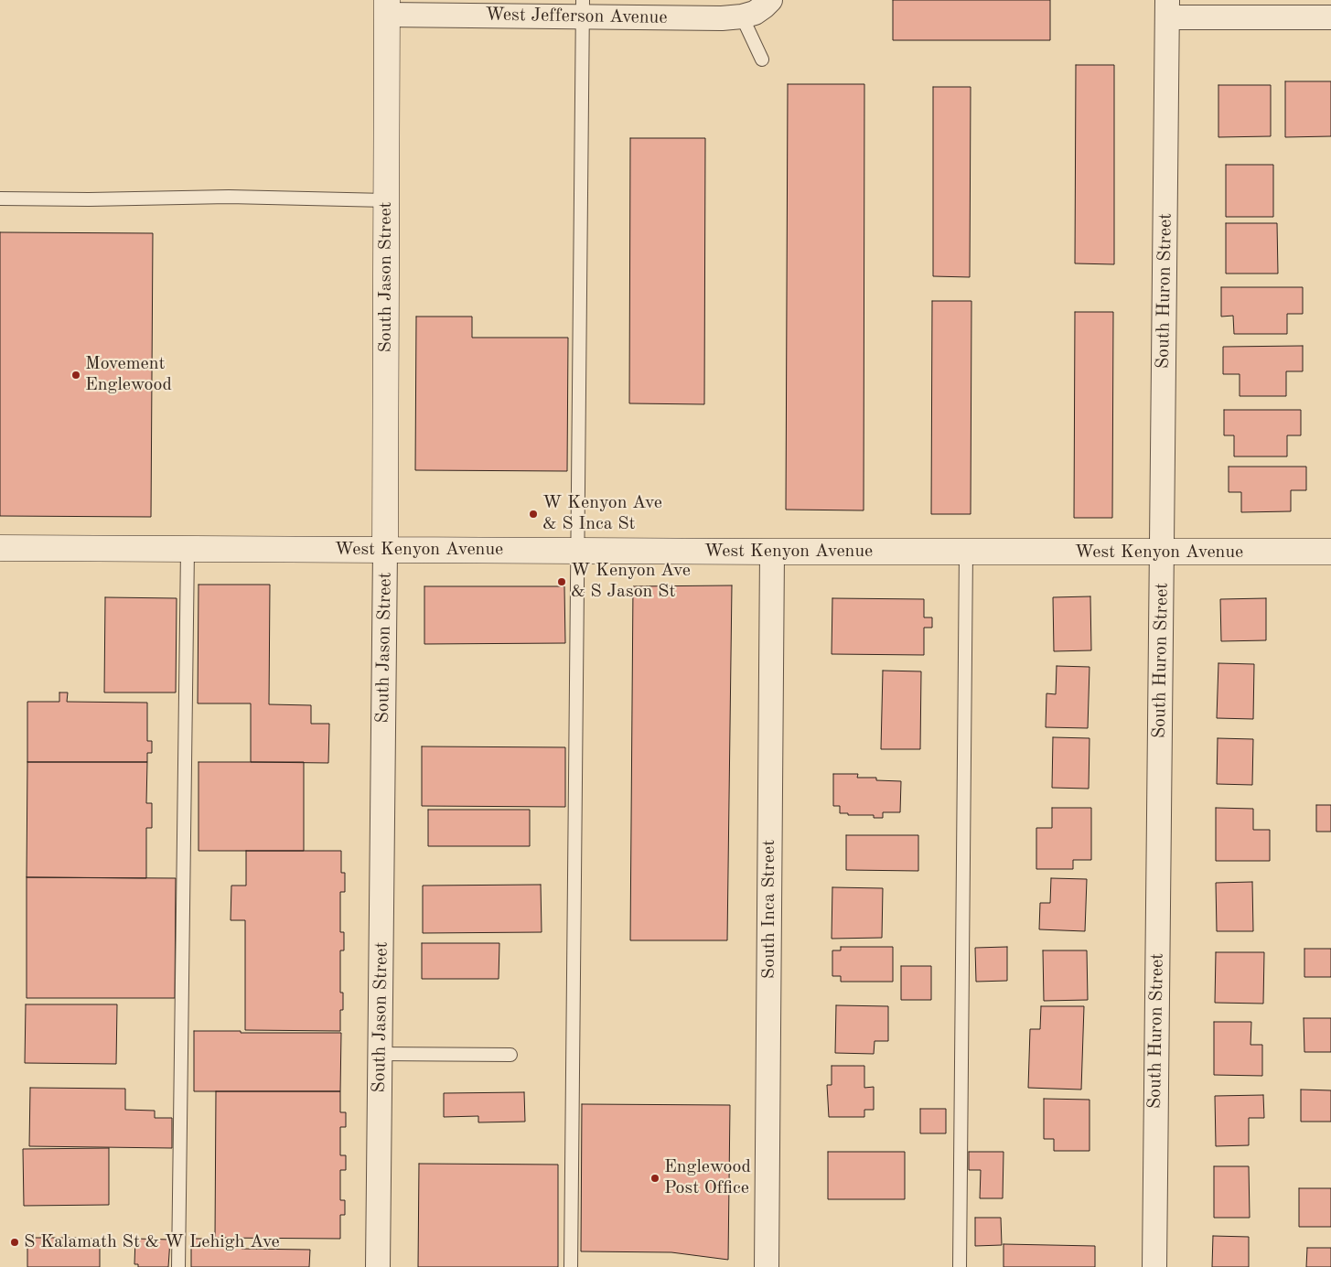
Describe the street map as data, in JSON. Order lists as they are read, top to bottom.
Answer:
{
  "streets": {
    "street": [
      "West Jefferson Avenue",
      "South Jason Street",
      "South Huron Street",
      "West Kenyon Avenue",
      "South Inca Street"
    ]
  },
  "crossings": [
    ["West Jefferson Avenue", "South Jason Street"],
    ["South Jason Street", "West Kenyon Avenue"],
    ["South Huron Street", "West Kenyon Avenue"],
    ["West Kenyon Avenue", "South Inca Street"]
  ],
  "places": [
    "Movement Englewood",
    "W Kenyon Ave & S Inca St",
    "W Kenyon Ave & S Jason St",
    "Englewood Post Office",
    "S Kalamath St & W Lehigh Ave"
  ]
}
